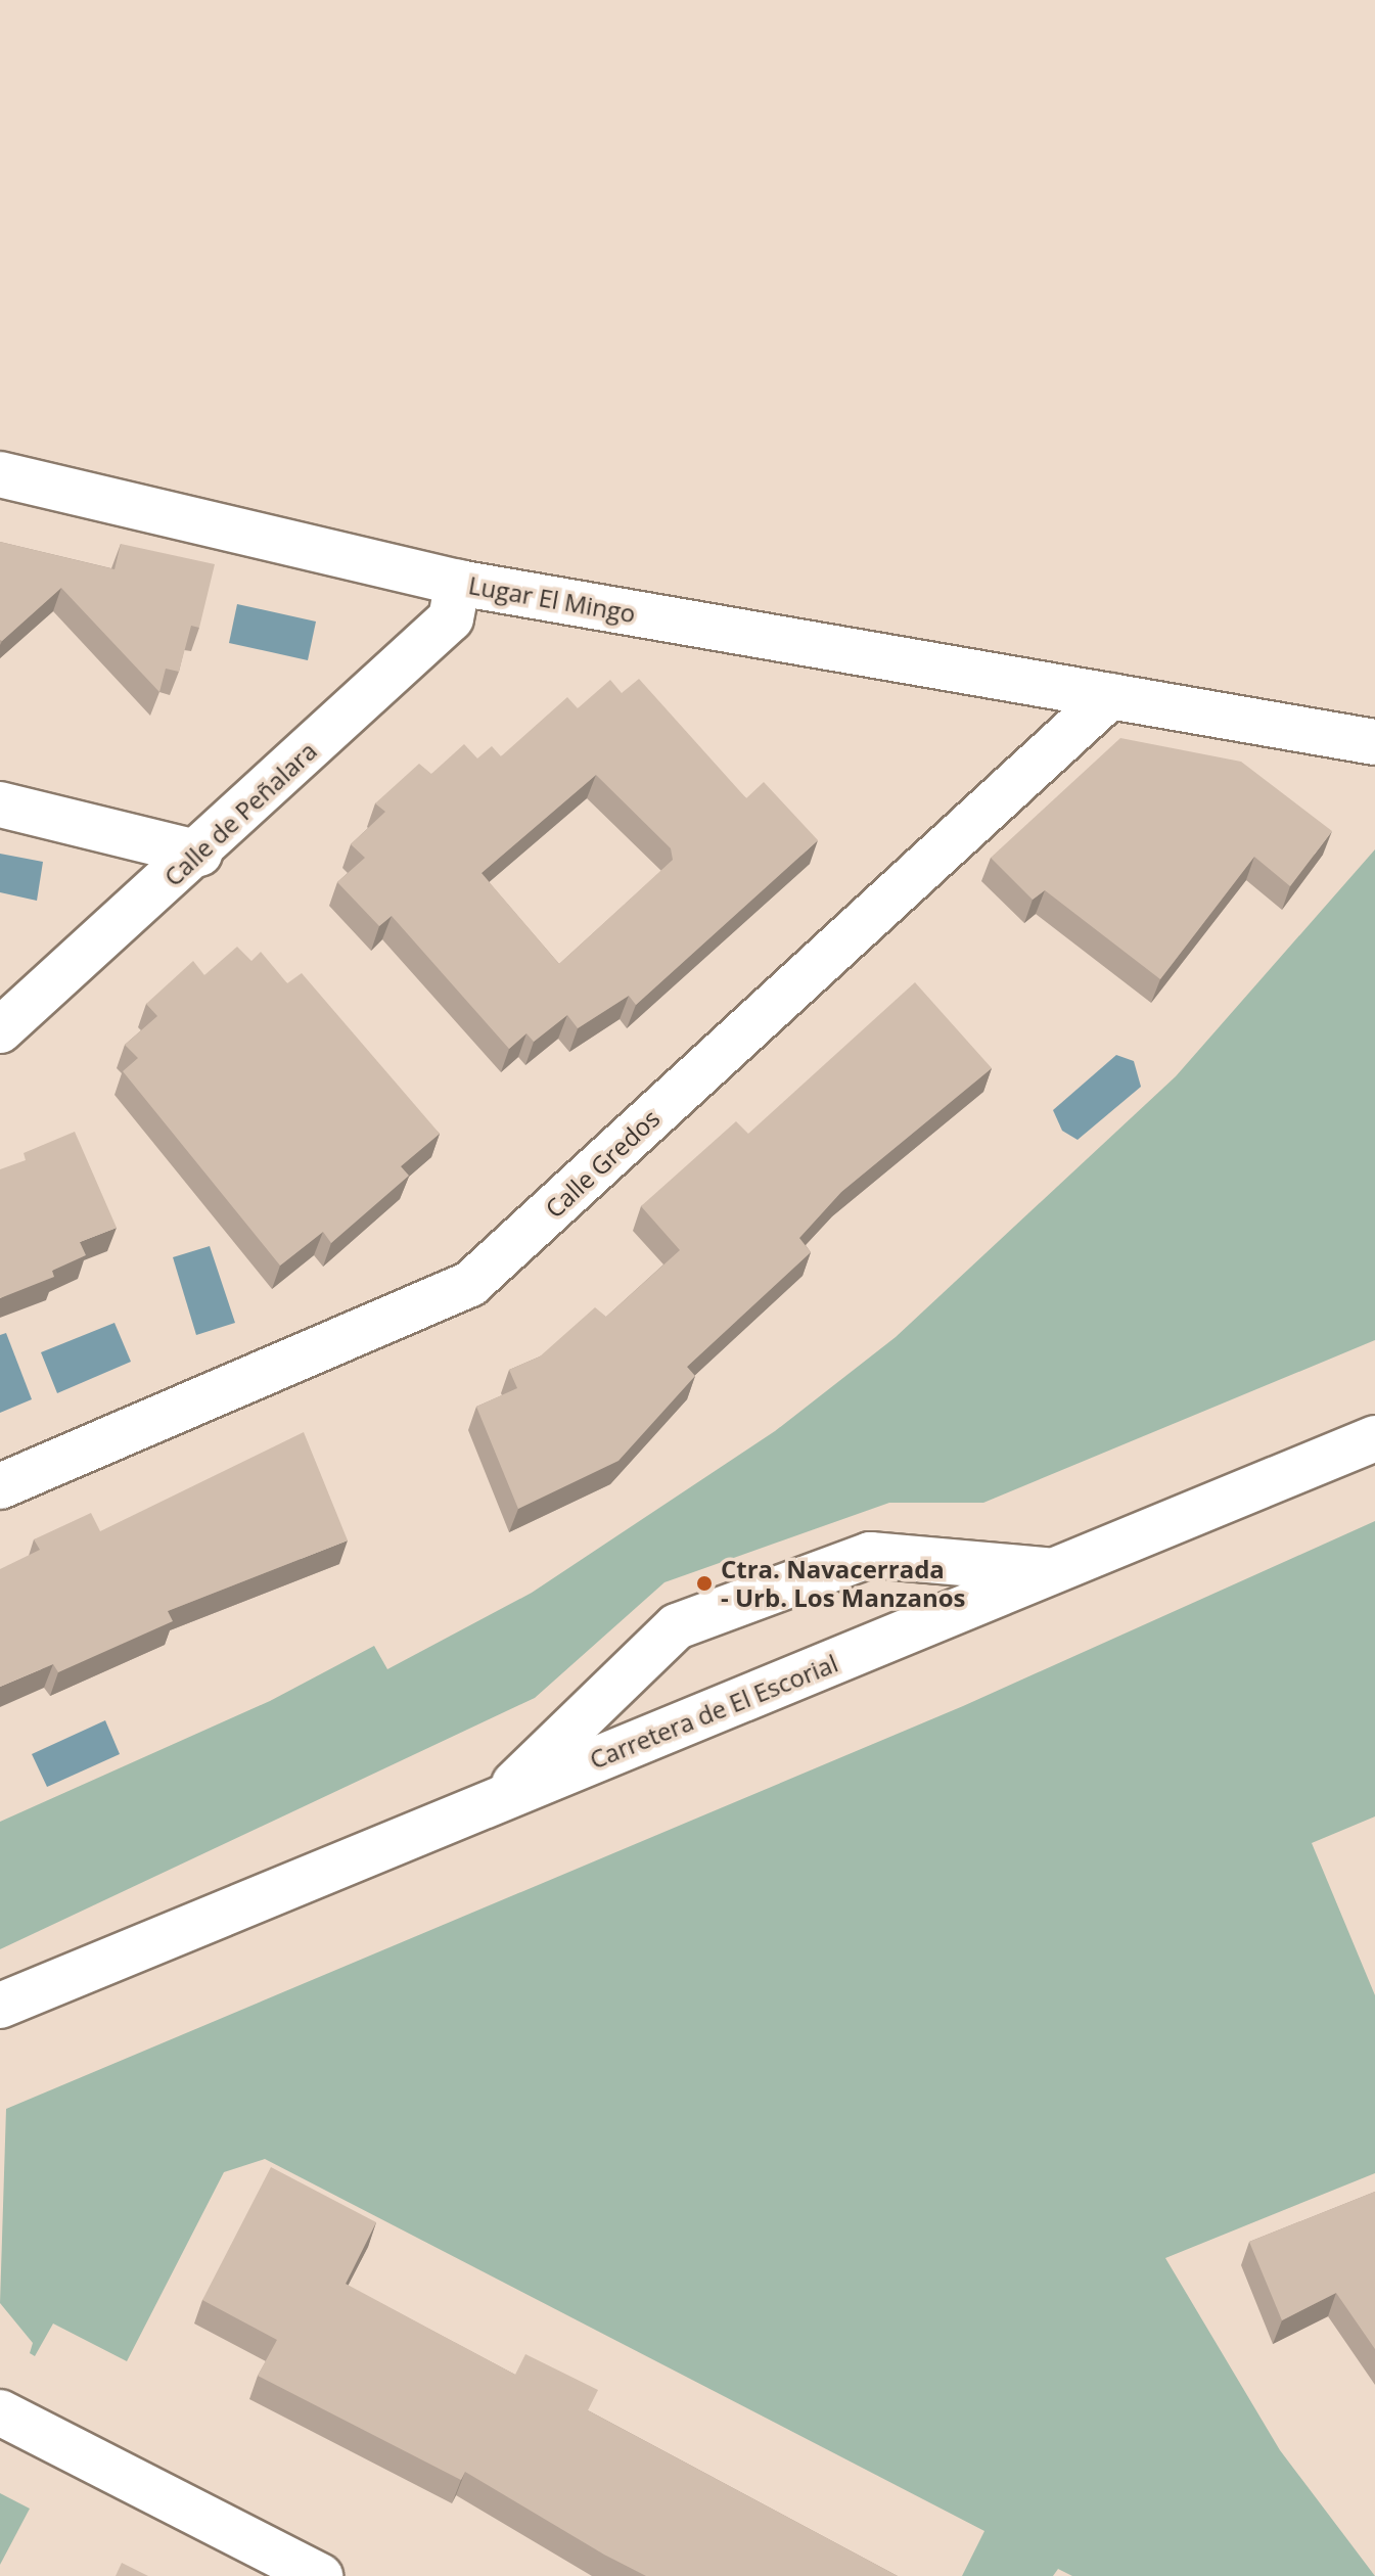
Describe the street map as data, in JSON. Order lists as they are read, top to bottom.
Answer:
{
  "streets": {
    "street": [
      "Lugar El Mingo",
      "Calle de Peñalara",
      "Calle Gredos",
      "Carretera de El Escorial"
    ]
  },
  "crossings": [
    ["Lugar El Mingo", "Calle de Peñalara"],
    ["Lugar El Mingo", "Calle Gredos"]
  ],
  "places": ["Ctra. Navacerrada - Urb. Los Manzanos"]
}
